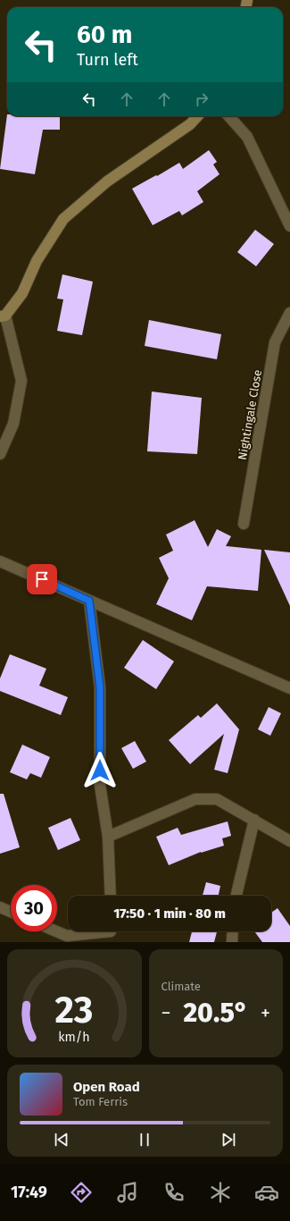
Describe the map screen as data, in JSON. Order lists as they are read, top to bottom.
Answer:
{
  "streets": {
    "street": ["Nightingale Close"]
  },
  "page": {
    "turn": ["60 m", "Turn left"],
    "limit": "30",
    "trip": "17:50 · 1 min · 80 m",
    "tile": "Climate",
    "heat": ["−", "20.5°", "+"],
    "song": ["Open Road", "Tom Ferris"],
    "tabs": "17:49",
    "gauge": ["23", "km/h"]
  }
}
